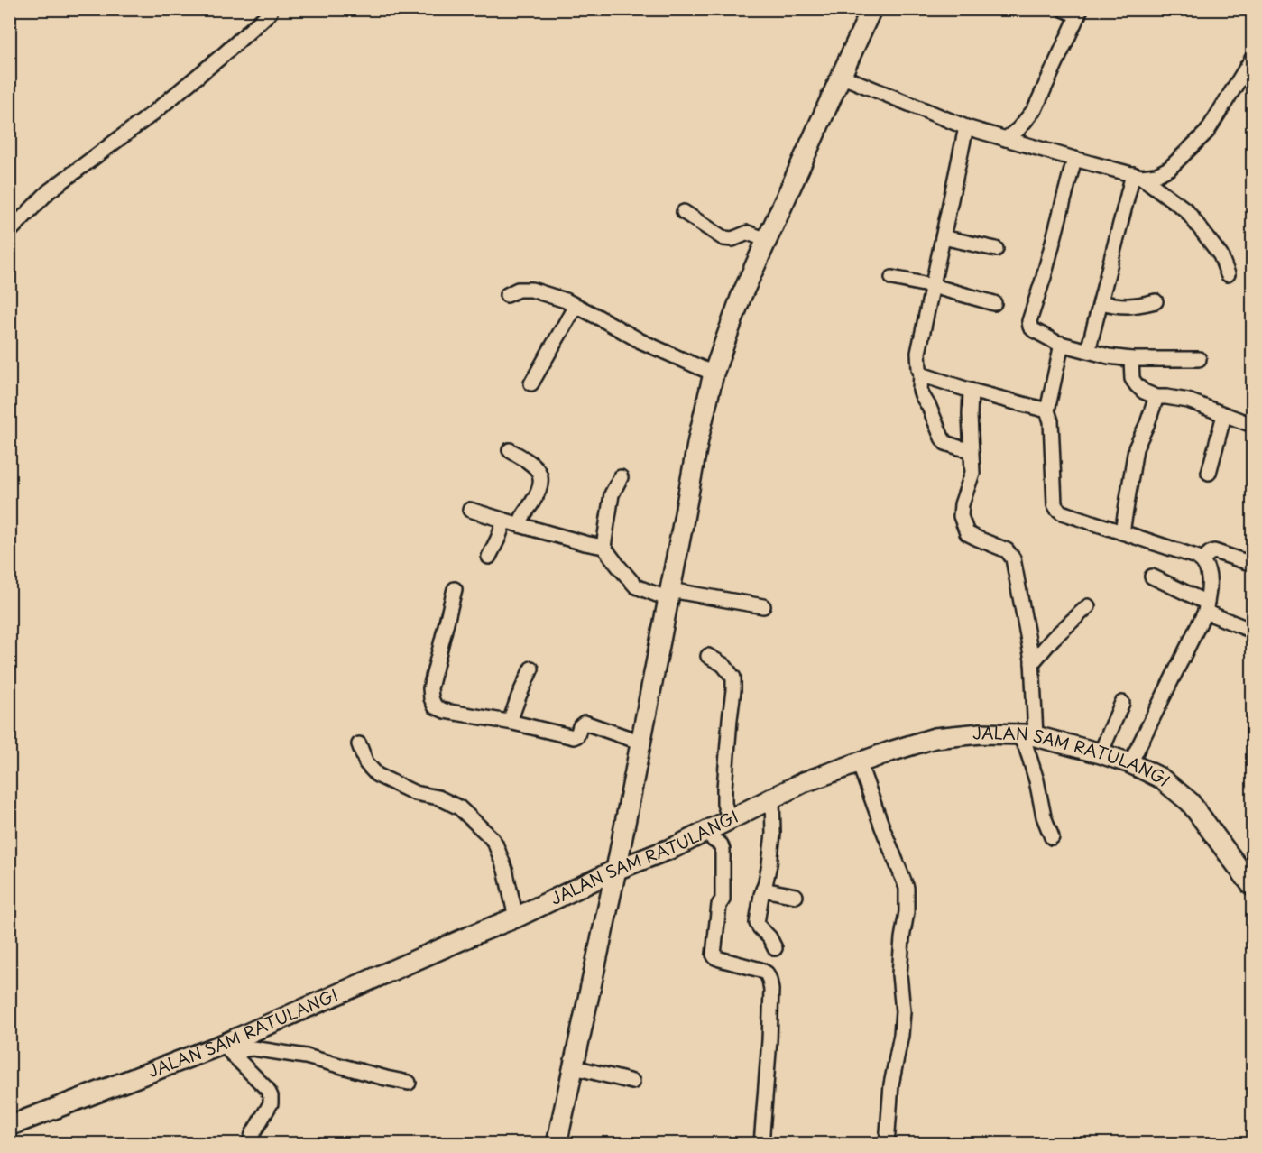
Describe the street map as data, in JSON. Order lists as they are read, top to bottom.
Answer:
{
  "streets": {
    "street": ["JALAN SAM RATULANGI"]
  }
}
